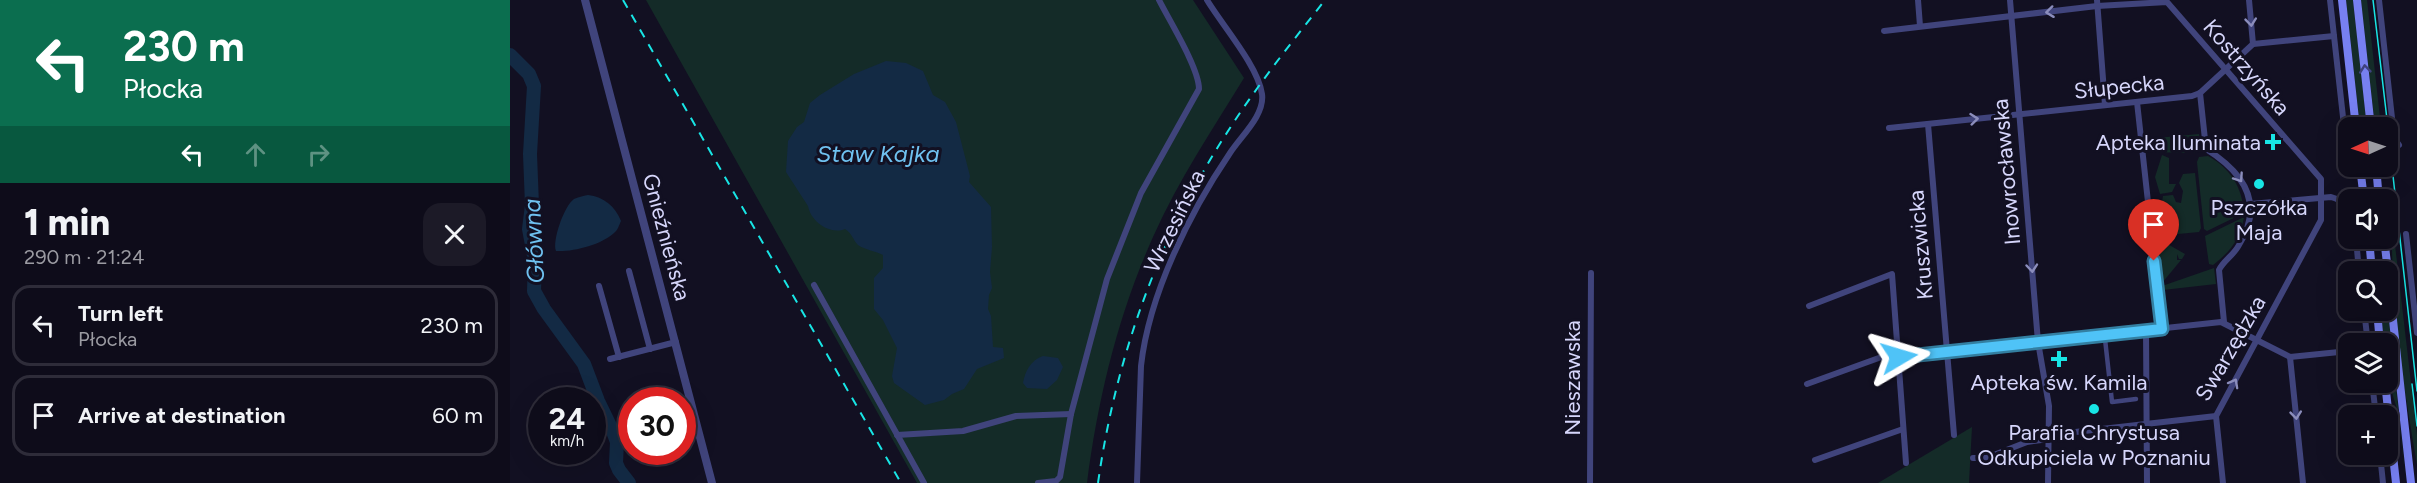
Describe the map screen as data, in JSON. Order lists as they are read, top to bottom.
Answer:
{
  "streets": {
    "street": [
      "Kostrzyńska",
      "Słupecka",
      "Inowrocławska",
      "Wrzesińska",
      "Gnieźnieńska",
      "Kruszwicka",
      "Swarzędzka",
      "Nieszawska"
    ]
  },
  "crossings": [
    ["Kostrzyńska", "Inowrocławska"],
    ["Kostrzyńska", "Swarzędzka"],
    ["Słupecka", "Inowrocławska"],
    ["Słupecka", "Kruszwicka"],
    ["Inowrocławska", "Swarzędzka"]
  ],
  "one_way": ["Inowrocławska"],
  "water": ["Staw Kajka", "Główna"],
  "places": {
    "health": ["Apteka Iluminata", "Apteka św. Kamila"],
    "other": ["Pszczółka Maja", "Parafia Chrystusa Odkupiciela w Poznaniu"]
  },
  "north": "left",
  "page": {
    "turn": ["230 m", "Płocka"],
    "map_buttons": "+",
    "heading": ["1 min", "290 m · 21:24"],
    "list": [
      {
        "name": "Turn left",
        "note": "Płocka",
        "value": "230 m"
      },
      {
        "name": "Arrive at destination",
        "value": "60 m"
      }
    ],
    "speed": "24 km/h",
    "limit": "30"
  }
}
